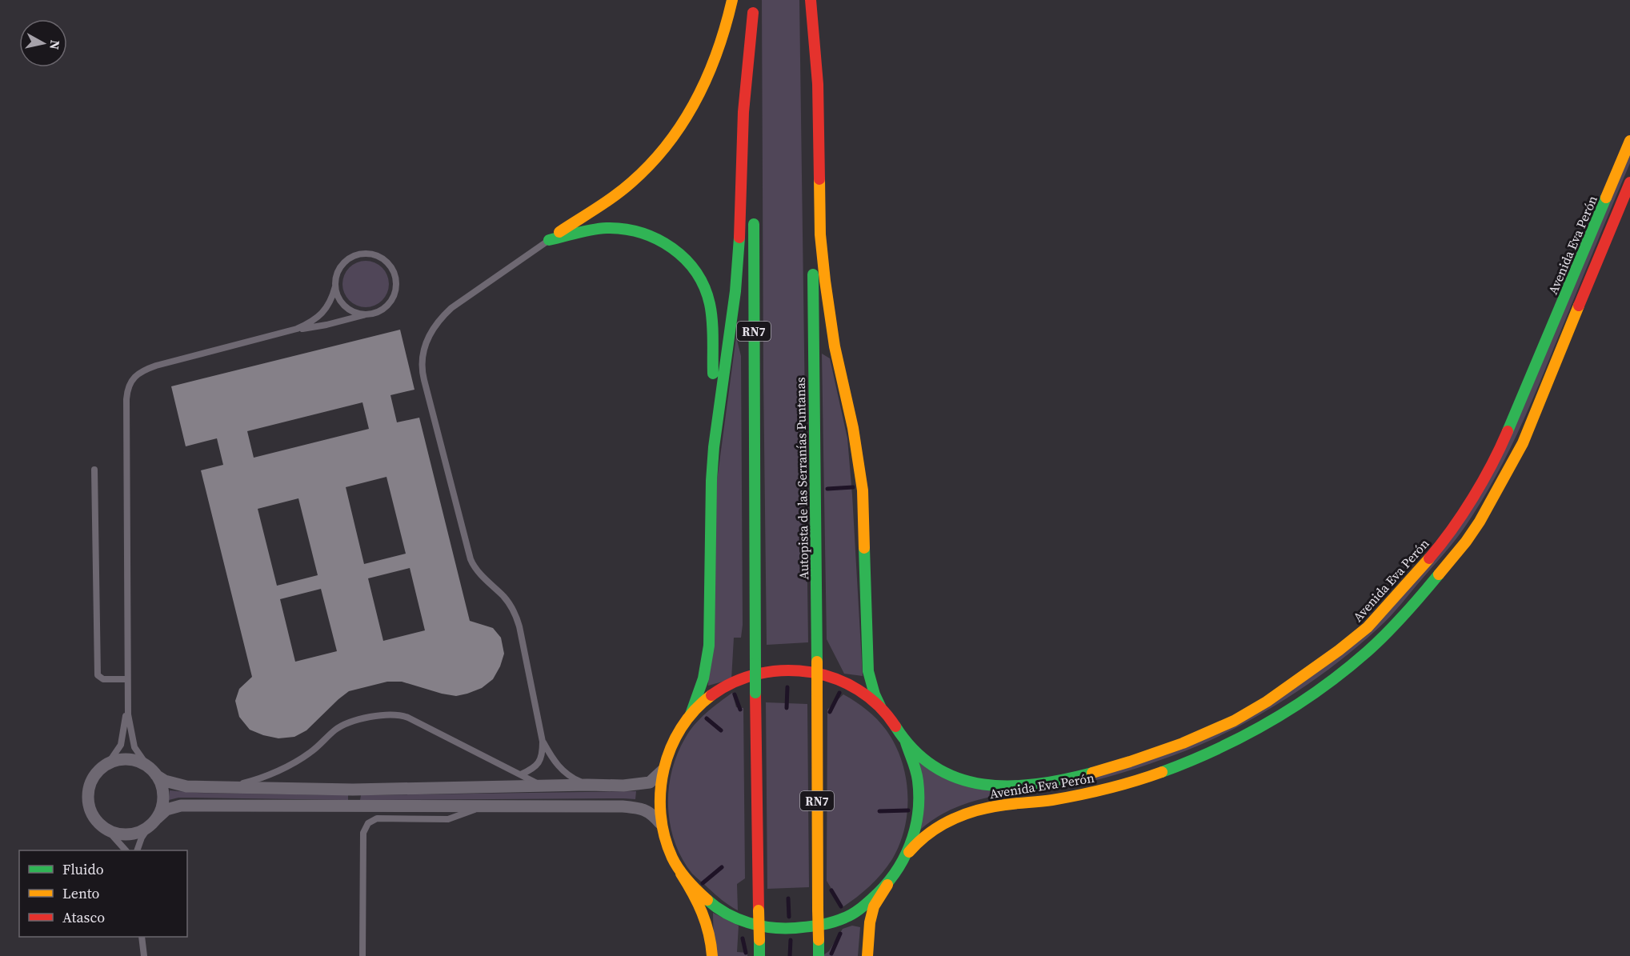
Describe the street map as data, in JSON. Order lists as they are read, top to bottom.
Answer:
{
  "streets": {
    "main road": ["Avenida Eva Perón", "RN7", "Autopista de las Serranías Puntanas"]
  },
  "legend": ["Fluido", "Lento", "Atasco"],
  "north": "right"
}
